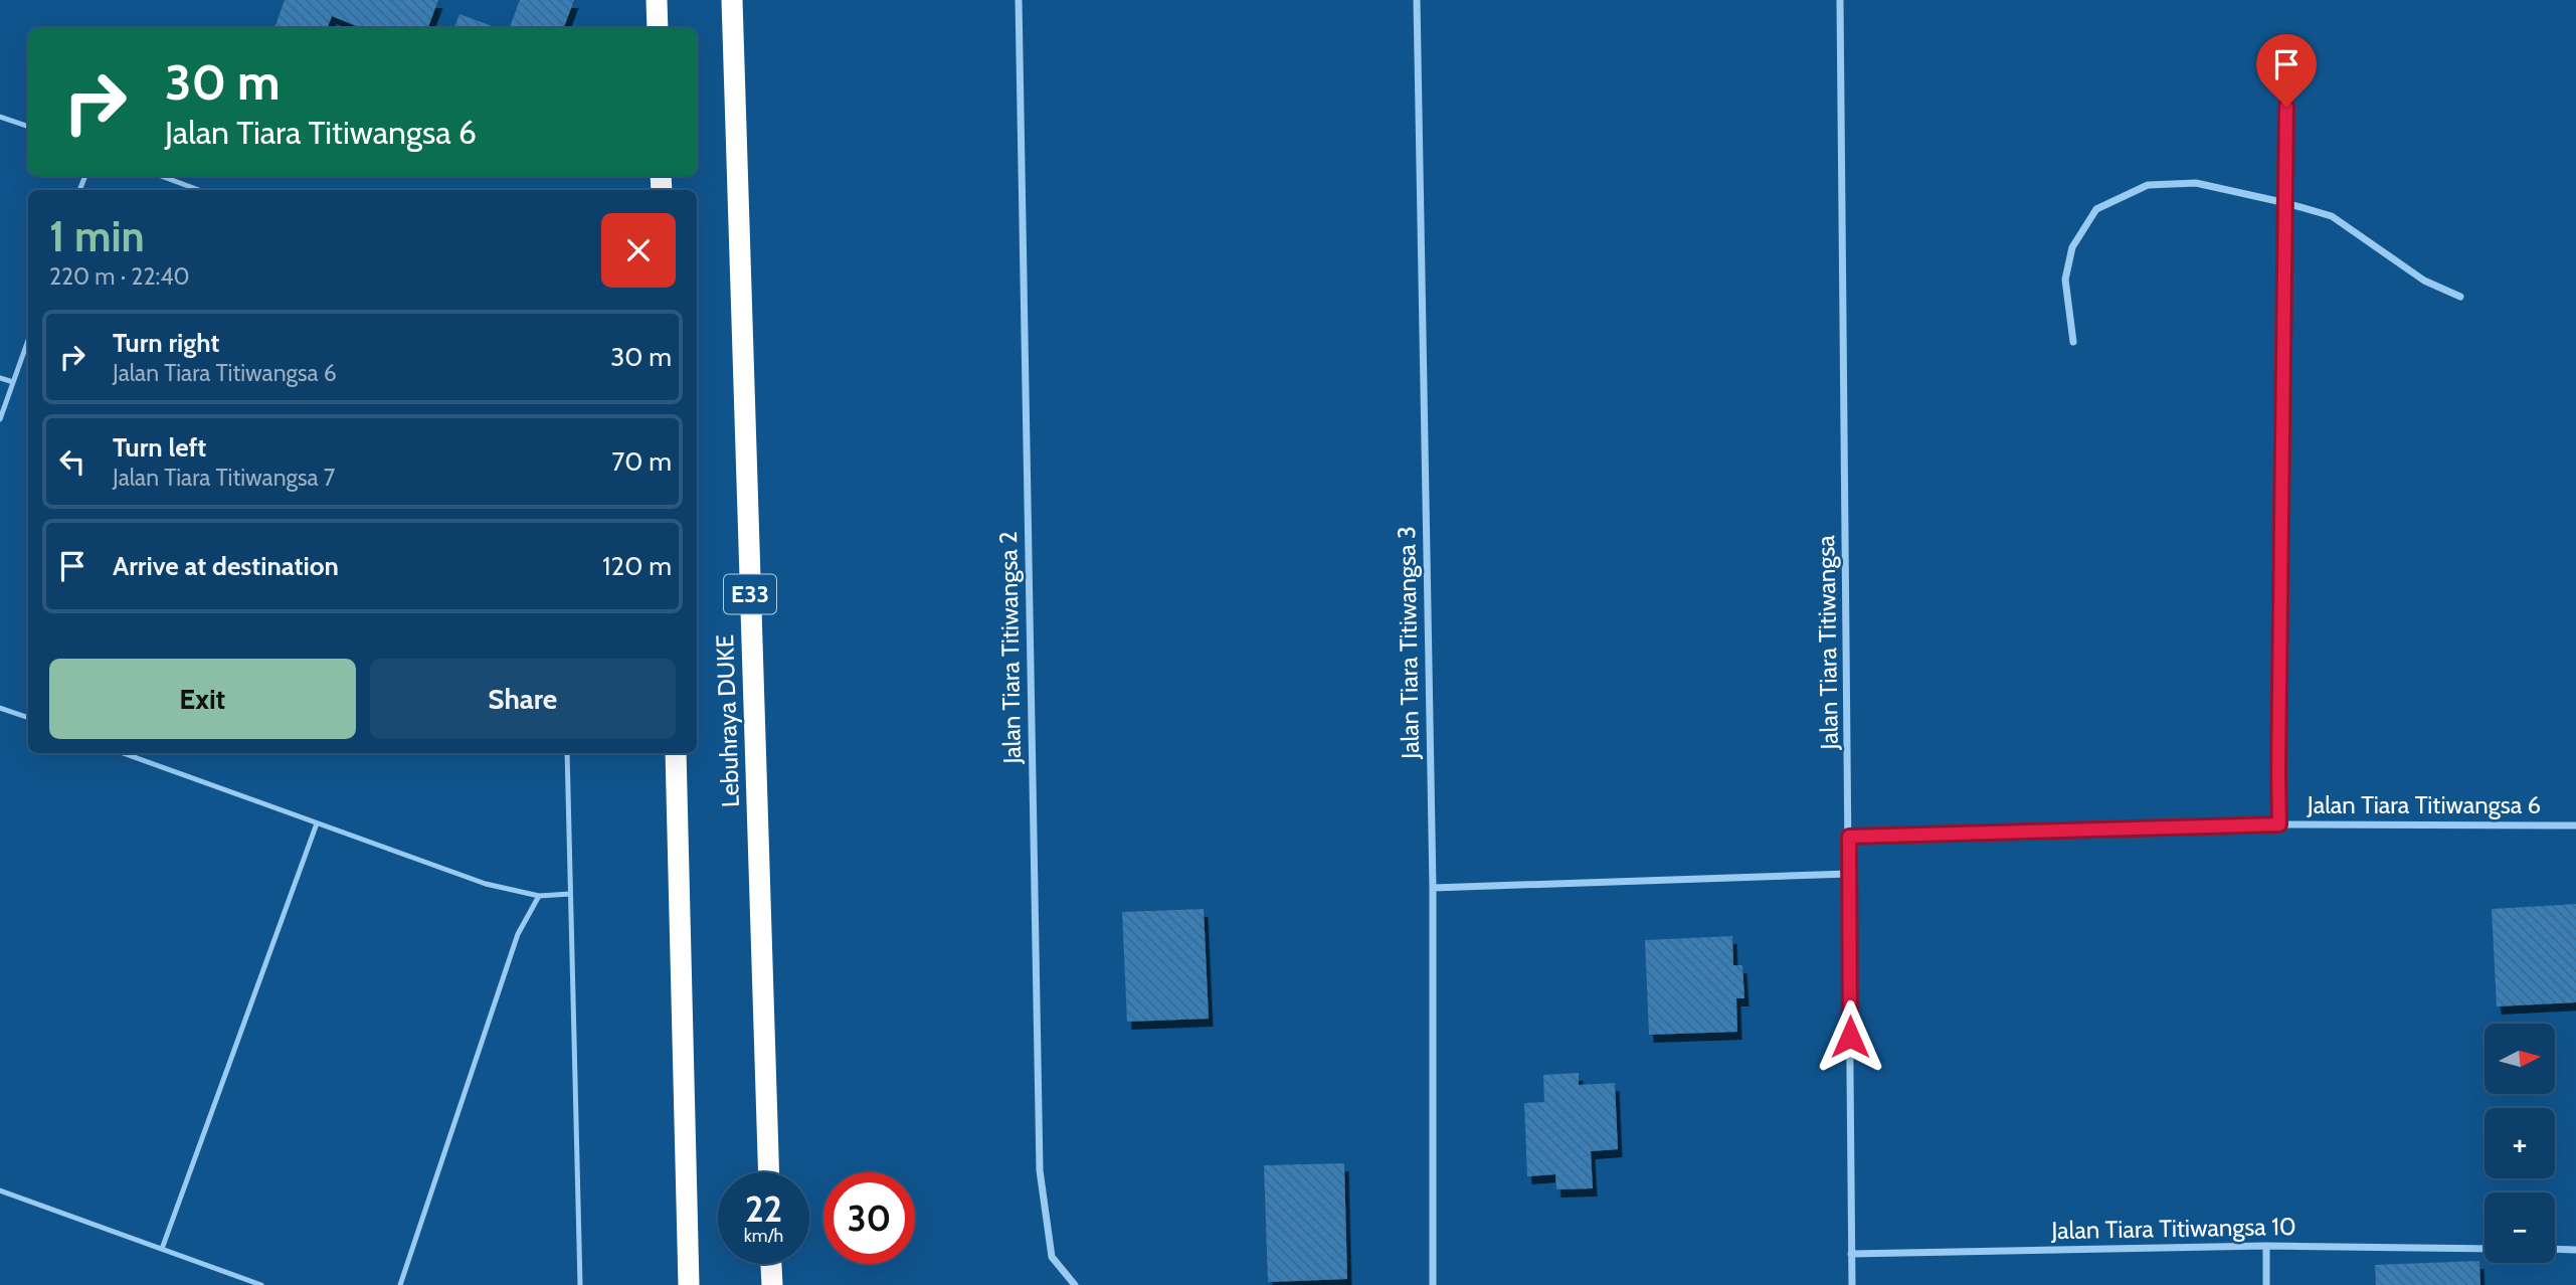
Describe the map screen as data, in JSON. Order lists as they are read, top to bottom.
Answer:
{
  "streets": {
    "highway": ["E33", "Lebuhraya DUKE"],
    "street": [
      "Jalan Tiara Titiwangsa 3",
      "Jalan Tiara Titiwangsa",
      "Jalan Tiara Titiwangsa 2",
      "Jalan Tiara Titiwangsa 6",
      "Jalan Tiara Titiwangsa 10"
    ]
  },
  "crossings": [
    ["Jalan Tiara Titiwangsa", "Jalan Tiara Titiwangsa 6"],
    ["Jalan Tiara Titiwangsa", "Jalan Tiara Titiwangsa 10"]
  ],
  "north": "right",
  "page": {
    "turn": ["30 m", "Jalan Tiara Titiwangsa 6"],
    "heading": ["1 min", "220 m · 22:40"],
    "list": [
      {
        "name": "Turn right",
        "note": "Jalan Tiara Titiwangsa 6",
        "value": "30 m"
      },
      {
        "name": "Turn left",
        "note": "Jalan Tiara Titiwangsa 7",
        "value": "70 m"
      },
      {
        "name": "Arrive at destination",
        "value": "120 m"
      }
    ],
    "buttons": ["Exit", "Share"],
    "map_buttons": ["+", "−"],
    "speed": "22 km/h",
    "limit": "30"
  }
}
